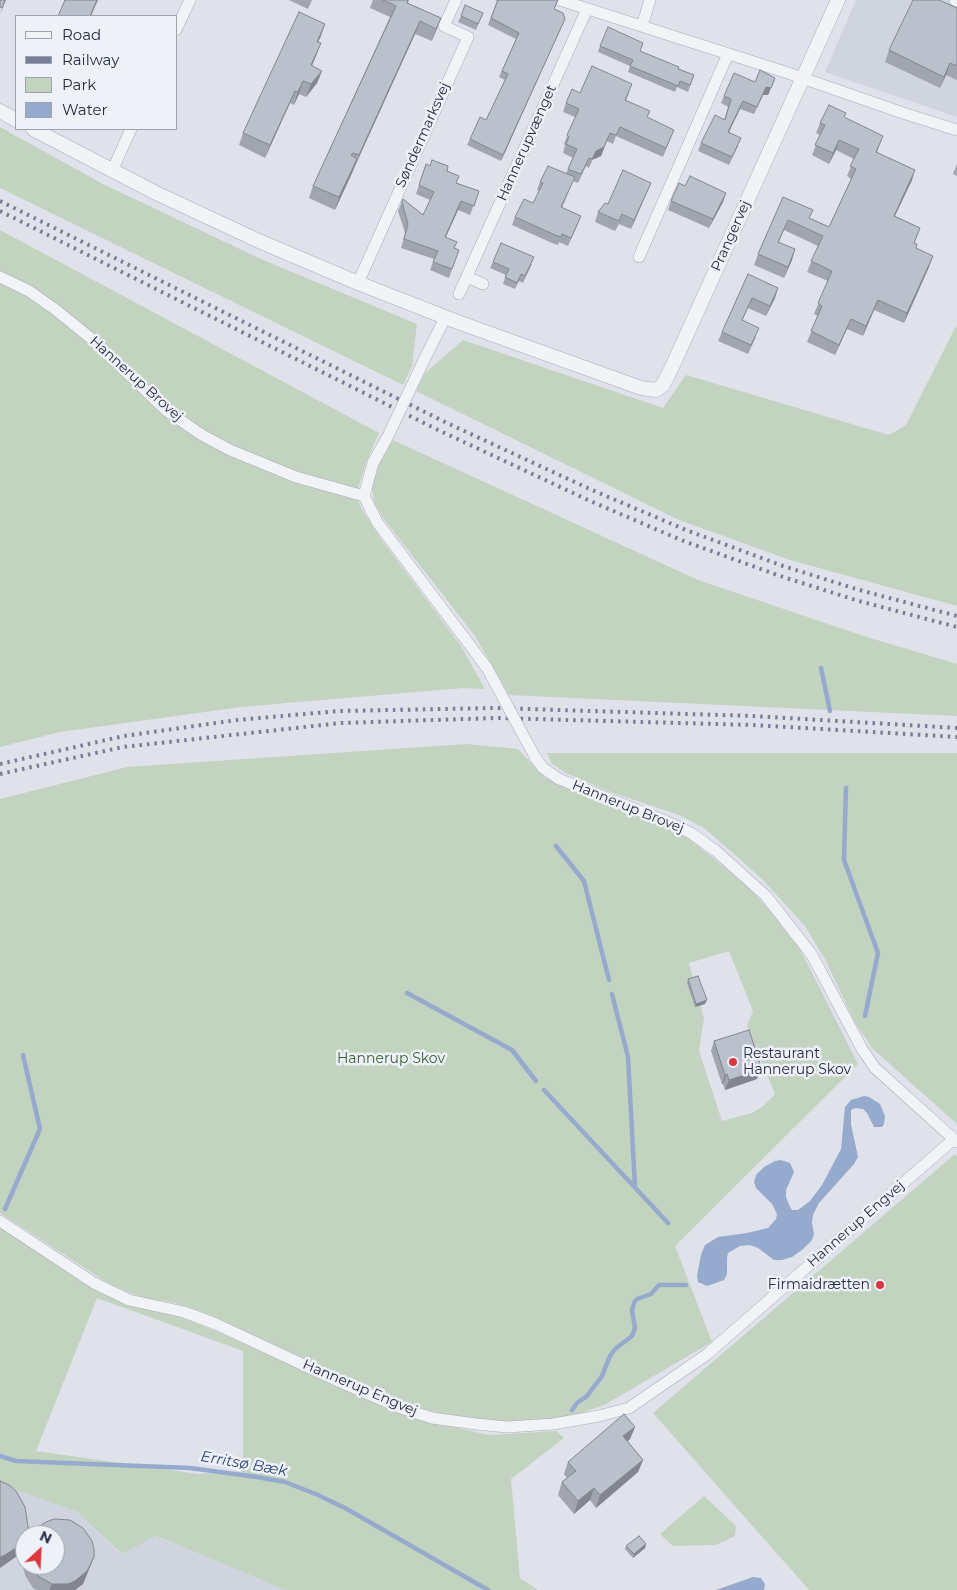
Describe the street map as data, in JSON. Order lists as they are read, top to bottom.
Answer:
{
  "streets": {
    "street": [
      "Søndermarksvej",
      "Hannerupvænget",
      "Prangervej",
      "Hannerup Brovej",
      "Hannerup Engvej"
    ]
  },
  "crossings": [
    ["Hannerup Brovej", "Hannerup Engvej"]
  ],
  "water": ["Erritsø Bæk"],
  "parks": ["Hannerup Skov"],
  "places": ["Restaurant Hannerup Skov", "Firmaidrætten"],
  "legend": [
    "Road",
    "Railway",
    "Park",
    "Water"
  ],
  "north": "top right"
}
